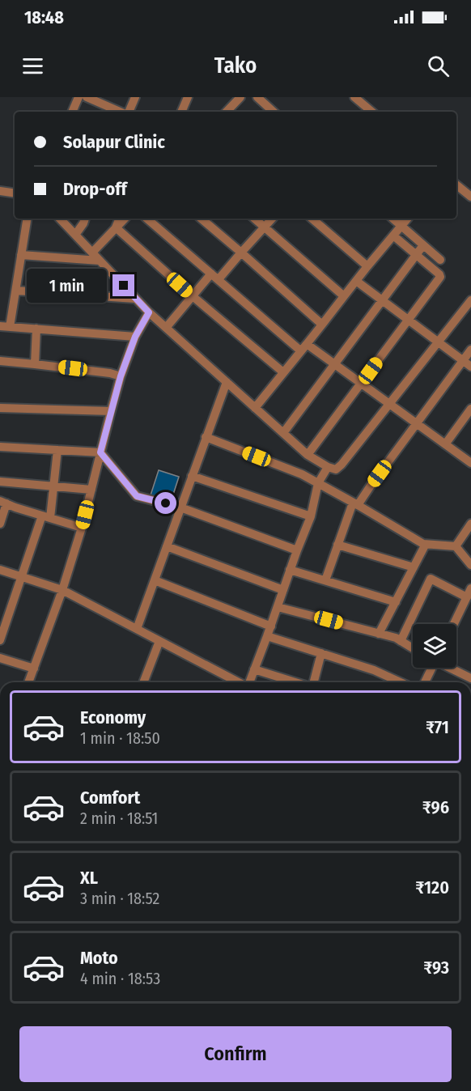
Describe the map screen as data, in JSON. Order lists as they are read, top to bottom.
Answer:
{
  "page": {
    "status": "18:48",
    "header": "Tako",
    "banner": ["Solapur Clinic", "Drop-off"],
    "bubble": "1 min",
    "list": [
      {
        "name": "Economy",
        "note": "1 min · 18:50",
        "value": "₹71"
      },
      {
        "name": "Comfort",
        "note": "2 min · 18:51",
        "value": "₹96"
      },
      {
        "name": "XL",
        "note": "3 min · 18:52",
        "value": "₹120"
      },
      {
        "name": "Moto",
        "note": "4 min · 18:53",
        "value": "₹93"
      }
    ],
    "buttons": "Confirm"
  }
}
